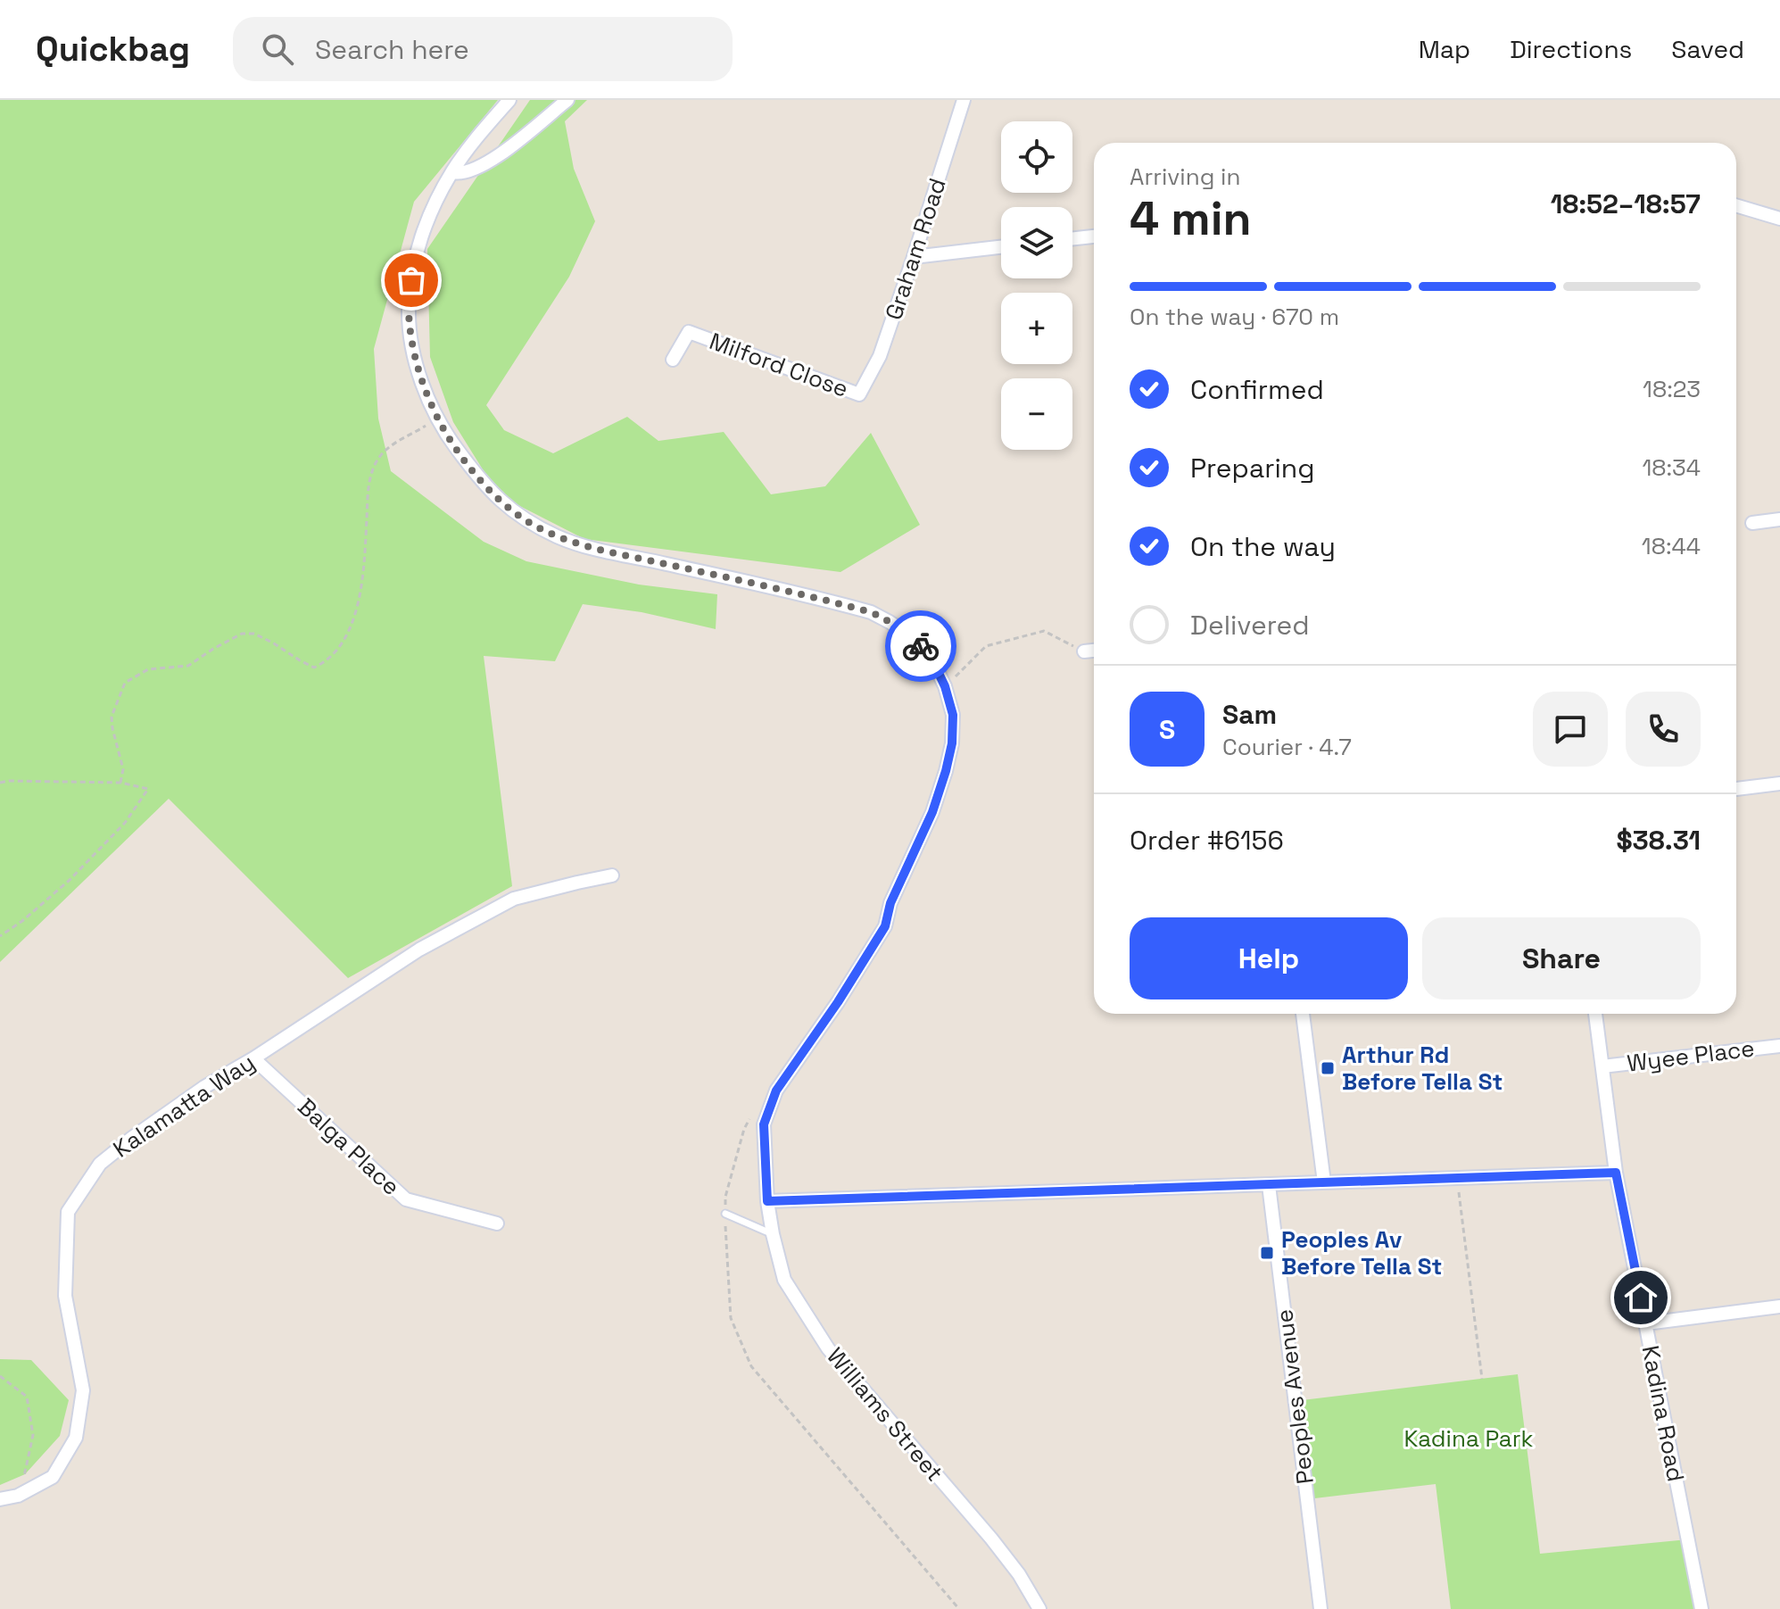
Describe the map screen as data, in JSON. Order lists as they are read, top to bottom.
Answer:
{
  "streets": {
    "street": [
      "Graham Road",
      "Milford Close",
      "Wyee Place",
      "Kalamatta Way",
      "Balga Place",
      "Peoples Avenue",
      "Kadina Road",
      "Williams Street"
    ]
  },
  "crossings": [
    ["Graham Road", "Milford Close"],
    ["Wyee Place", "Kadina Road"],
    ["Kalamatta Way", "Balga Place"]
  ],
  "parks": ["Kadina Park"],
  "places": {
    "transit": ["Arthur Rd Before Tella St", "Peoples Av Before Tella St"]
  },
  "page": {
    "header": "Quickbag",
    "search": "Search here",
    "nav": ["Map", "Directions", "Saved"],
    "map_buttons": ["+", "−"],
    "heading": ["4 min", "Arriving in", "18:52–18:57"],
    "panel": [
      "Sam",
      "Courier · 4.7",
      "Order #6156",
      "$38.31"
    ],
    "bar": "On the way · 670 m",
    "list": [
      ["Confirmed", "18:23"],
      ["Preparing", "18:34"],
      ["On the way", "18:44"],
      "Delivered"
    ],
    "round": "S",
    "buttons": ["Help", "Share"]
  }
}
